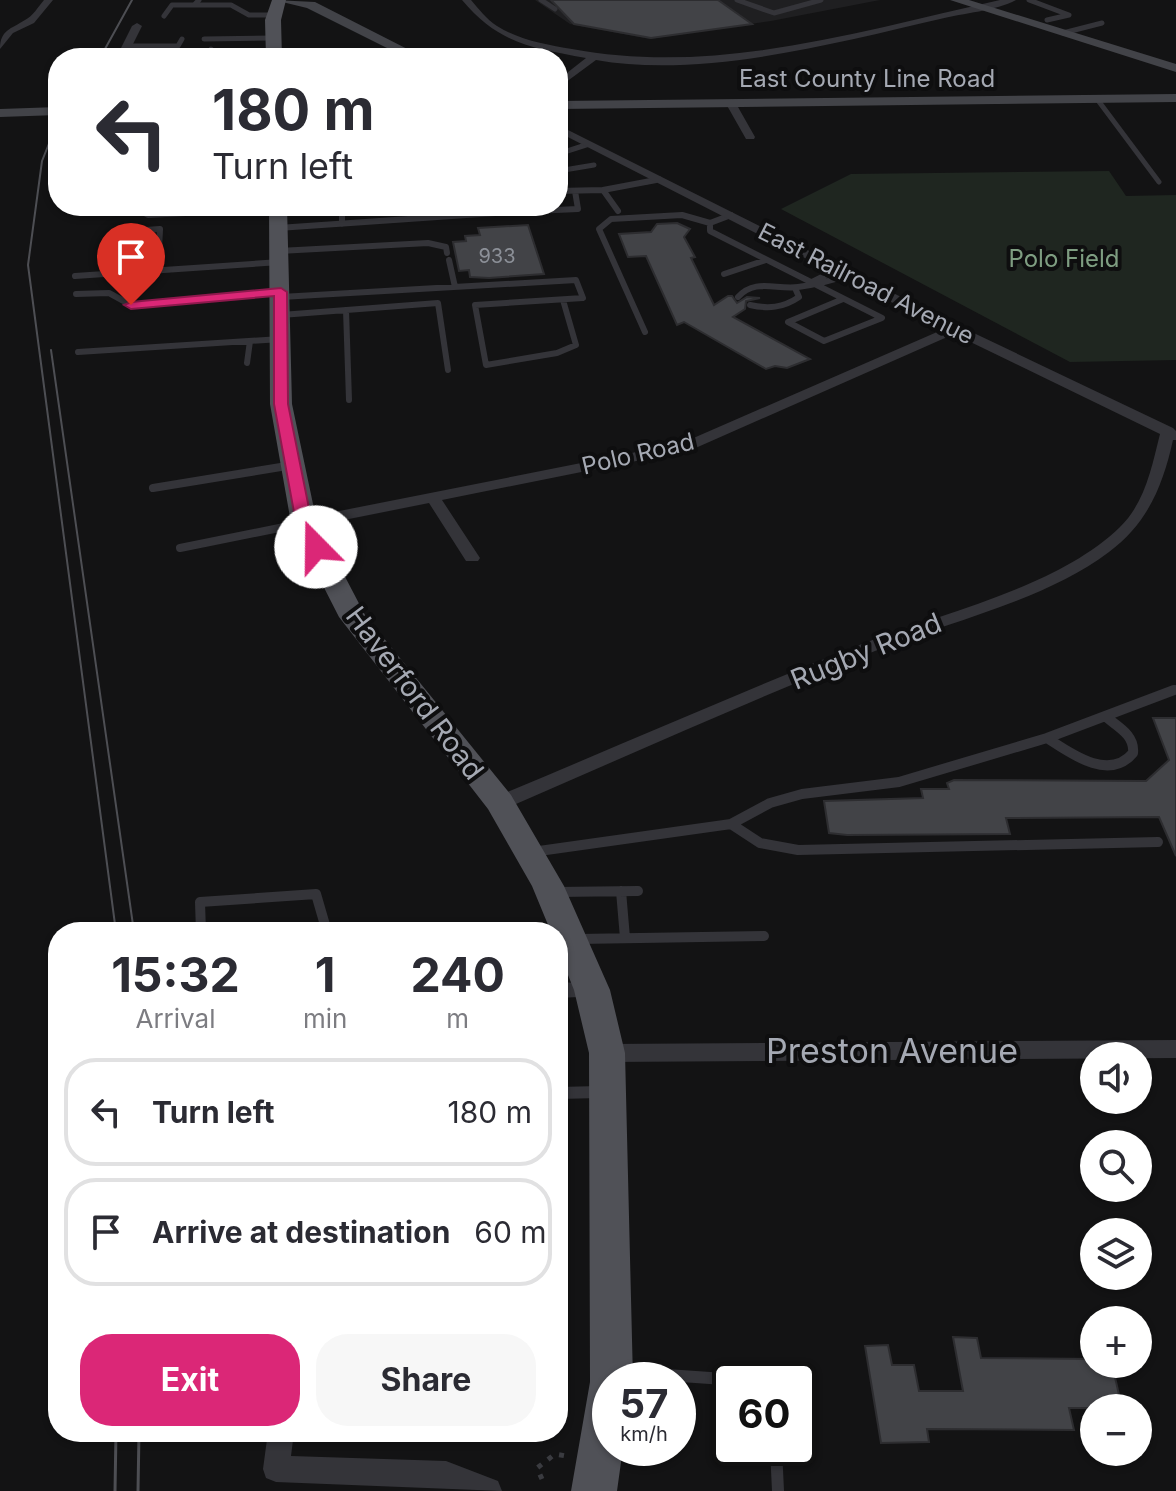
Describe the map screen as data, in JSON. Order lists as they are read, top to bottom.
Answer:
{
  "streets": {
    "main road": ["Haverford Road"],
    "street": [
      "East County Line Road",
      "East Railroad Avenue",
      "Polo Road",
      "Rugby Road",
      "Preston Avenue"
    ]
  },
  "crossings": [
    ["East Railroad Avenue", "Polo Road"],
    ["East Railroad Avenue", "Rugby Road"],
    ["Polo Road", "Haverford Road"],
    ["Rugby Road", "Haverford Road"],
    ["Haverford Road", "Preston Avenue"]
  ],
  "parks": ["Polo Field"],
  "house_numbers": ["933"],
  "page": {
    "turn": ["180 m", "Turn left"],
    "eta": [
      "15:32",
      "Arrival",
      "1",
      "min",
      "240",
      "m"
    ],
    "map_buttons": ["+", "−"],
    "list": [
      {
        "name": "Turn left",
        "value": "180 m"
      },
      {
        "name": "Arrive at destination",
        "value": "60 m"
      }
    ],
    "buttons": ["Exit", "Share"],
    "speed": "57 km/h",
    "limit": "60"
  }
}
